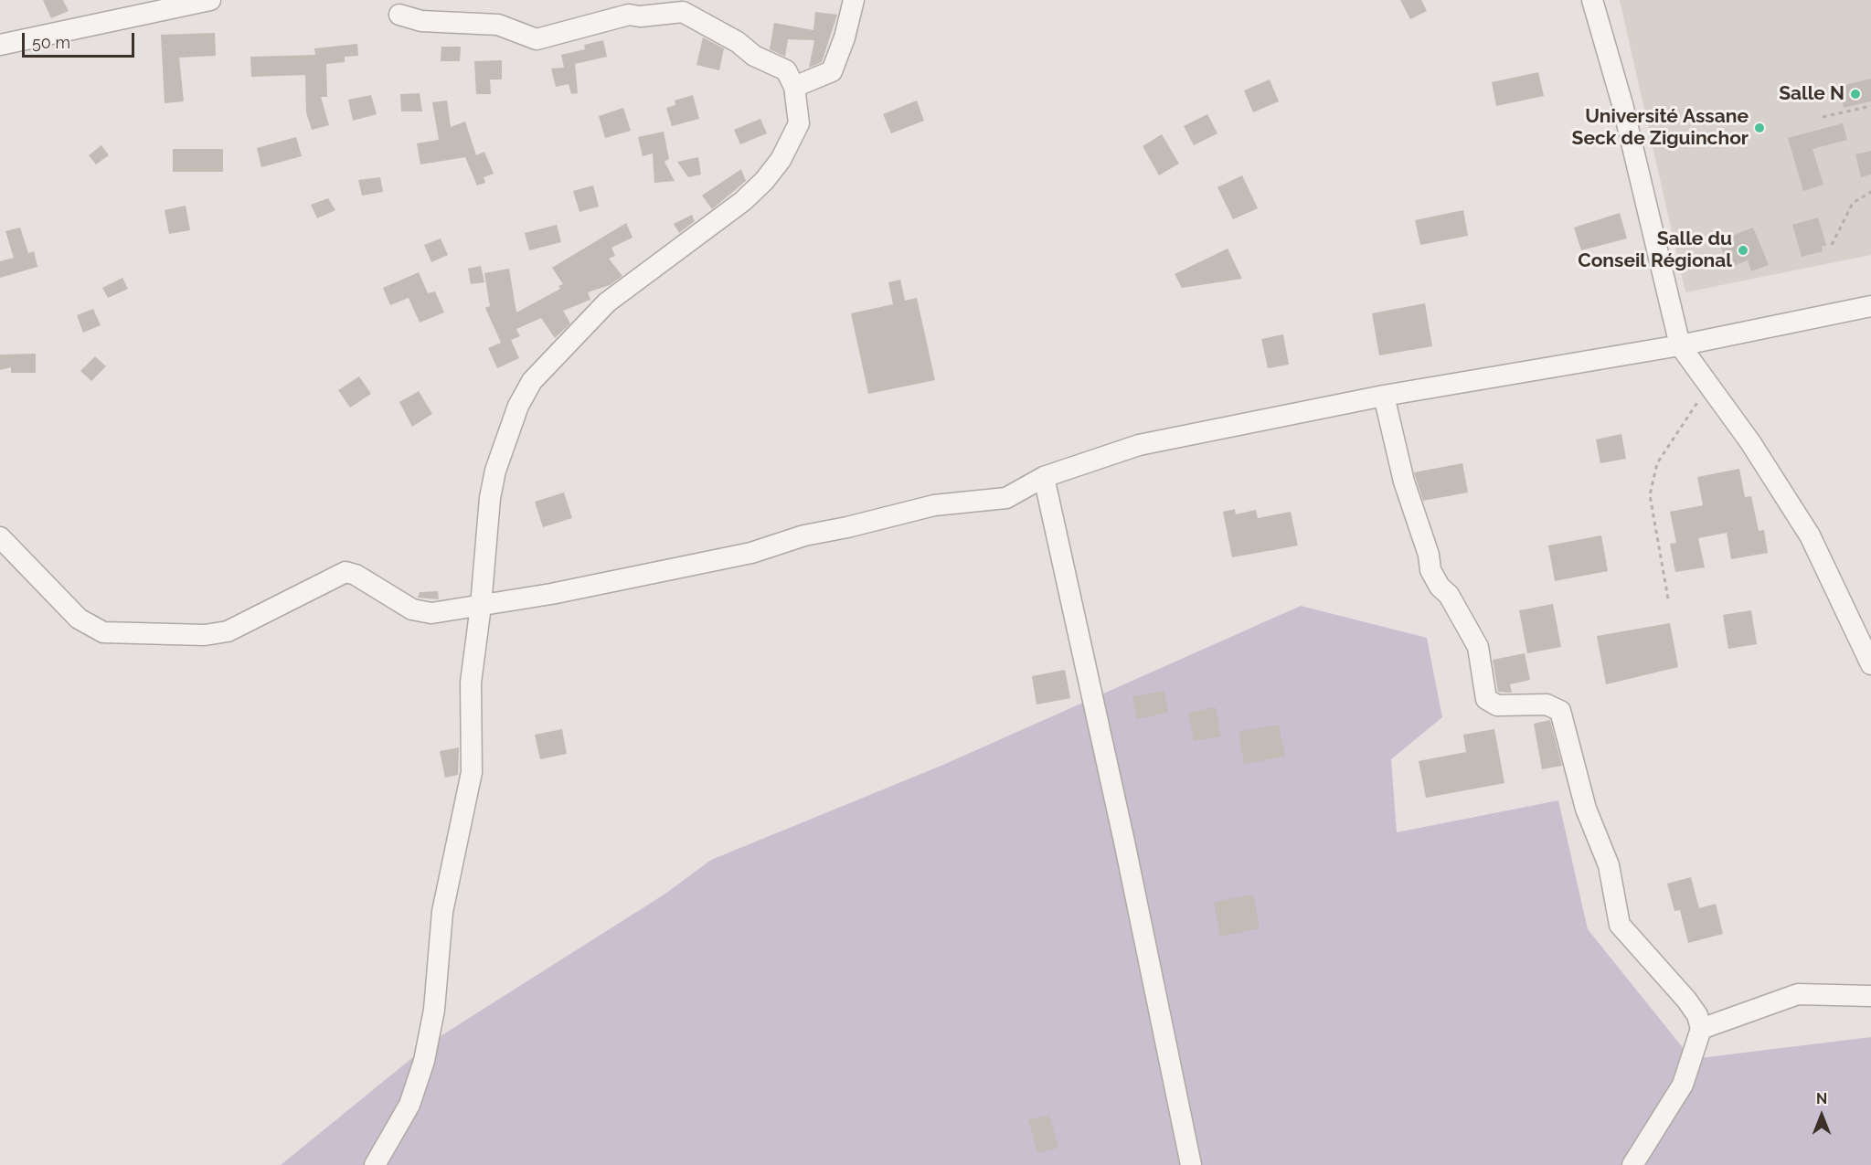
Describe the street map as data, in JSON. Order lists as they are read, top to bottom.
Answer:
{
  "places": ["Salle N", "Université Assane Seck de Ziguinchor", "Salle du Conseil Régional"],
  "scale_bar": "50 m",
  "north": "top"
}
